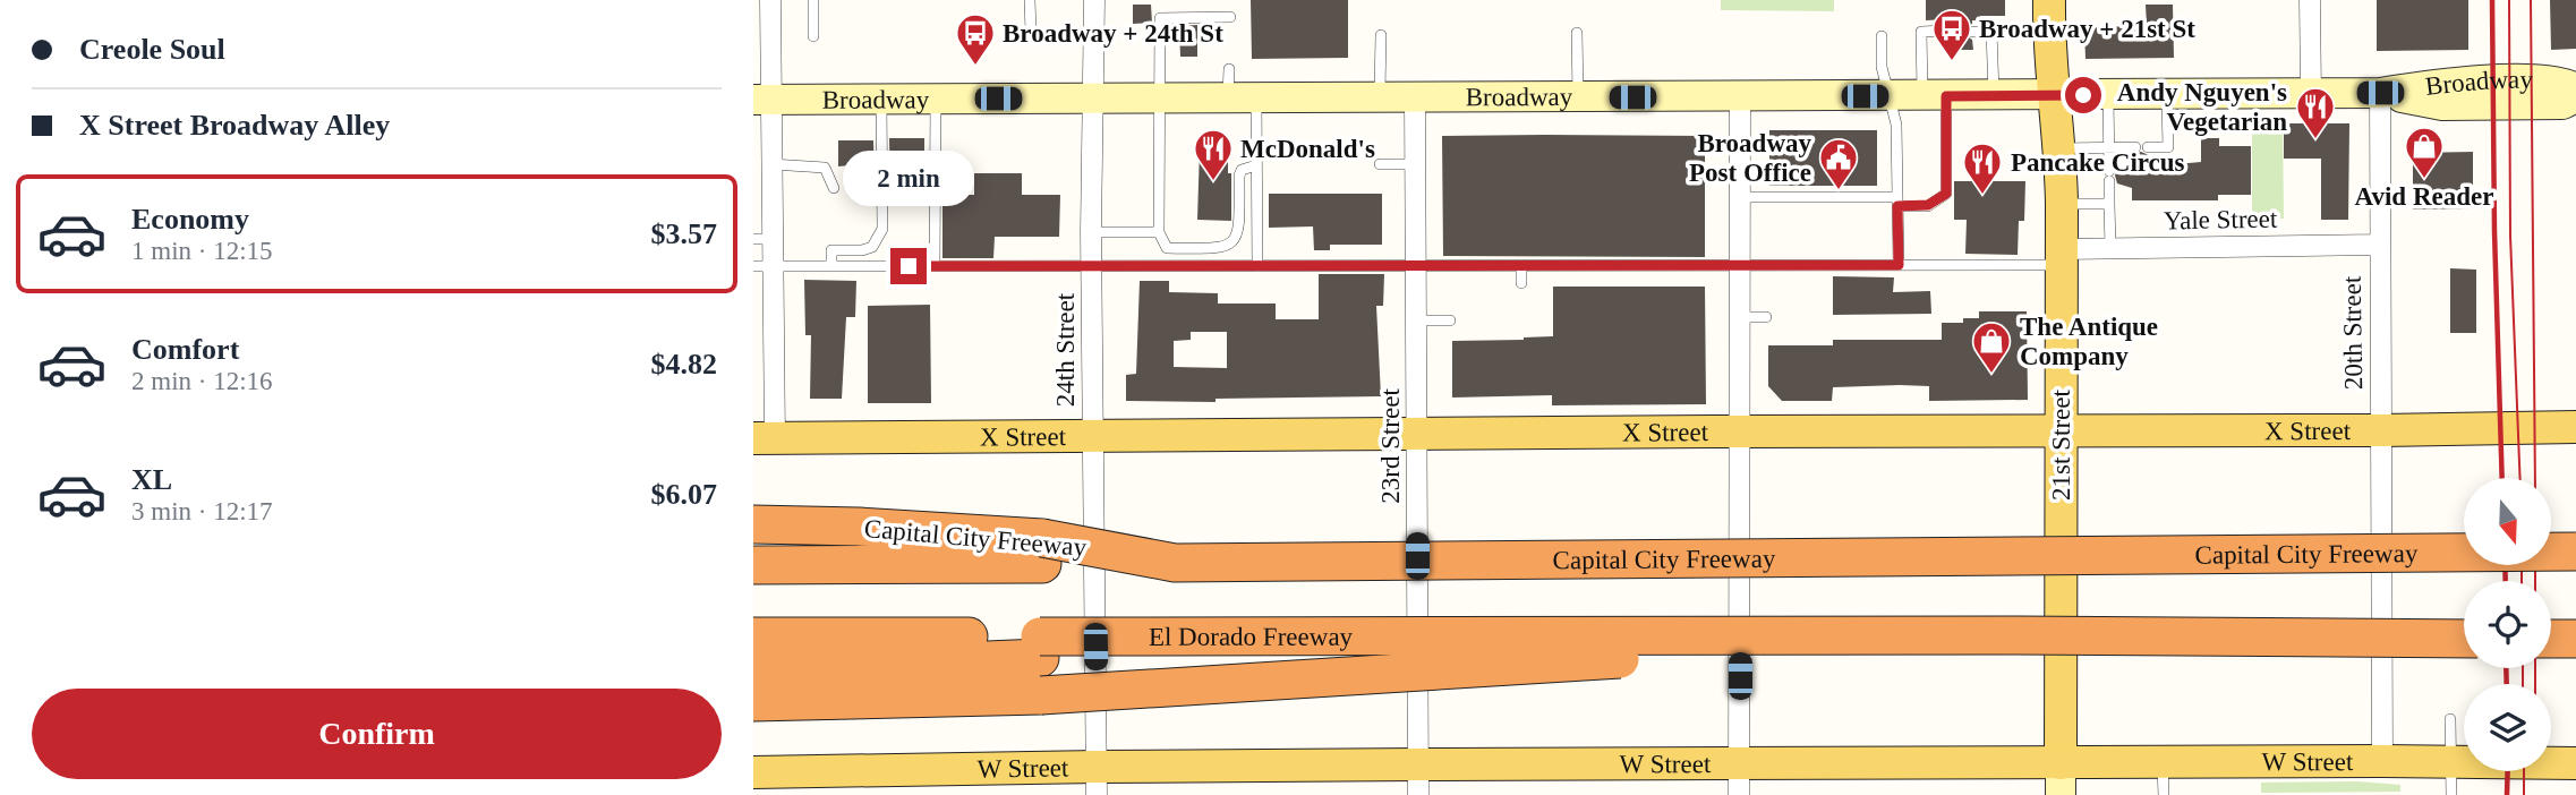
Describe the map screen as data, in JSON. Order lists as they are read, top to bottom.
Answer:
{
  "streets": {
    "highway": ["Capital City Freeway", "El Dorado Freeway"],
    "main road": [
      "Broadway",
      "X Street",
      "21st Street",
      "W Street"
    ],
    "street": [
      "Yale Street",
      "20th Street",
      "24th Street",
      "23rd Street"
    ]
  },
  "crossings": [
    ["Broadway", "20th Street"],
    ["Broadway", "24th Street"],
    ["Broadway", "21st Street"],
    ["Broadway", "23rd Street"],
    ["Yale Street", "20th Street"],
    ["Yale Street", "21st Street"],
    ["20th Street", "X Street"],
    ["20th Street", "W Street"],
    ["24th Street", "X Street"],
    ["24th Street", "W Street"],
    ["X Street", "21st Street"],
    ["X Street", "23rd Street"],
    ["21st Street", "W Street"],
    ["23rd Street", "W Street"]
  ],
  "places": {
    "bus stop": ["Broadway + 21st St", "Broadway + 24th St"],
    "restaurant": ["Andy Nguyen's Vegetarian", "McDonald's", "Pancake Circus"],
    "shop": ["Avid Reader", "The Antique Company"],
    "public building": ["Broadway Post Office"]
  },
  "north": "bottom",
  "page": {
    "banner": ["Creole Soul", "X Street Broadway Alley"],
    "bubble": "2 min",
    "list": [
      {
        "name": "Economy",
        "note": "1 min · 12:15",
        "value": "$3.57"
      },
      {
        "name": "Comfort",
        "note": "2 min · 12:16",
        "value": "$4.82"
      },
      {
        "name": "XL",
        "note": "3 min · 12:17",
        "value": "$6.07"
      }
    ],
    "buttons": "Confirm"
  }
}
